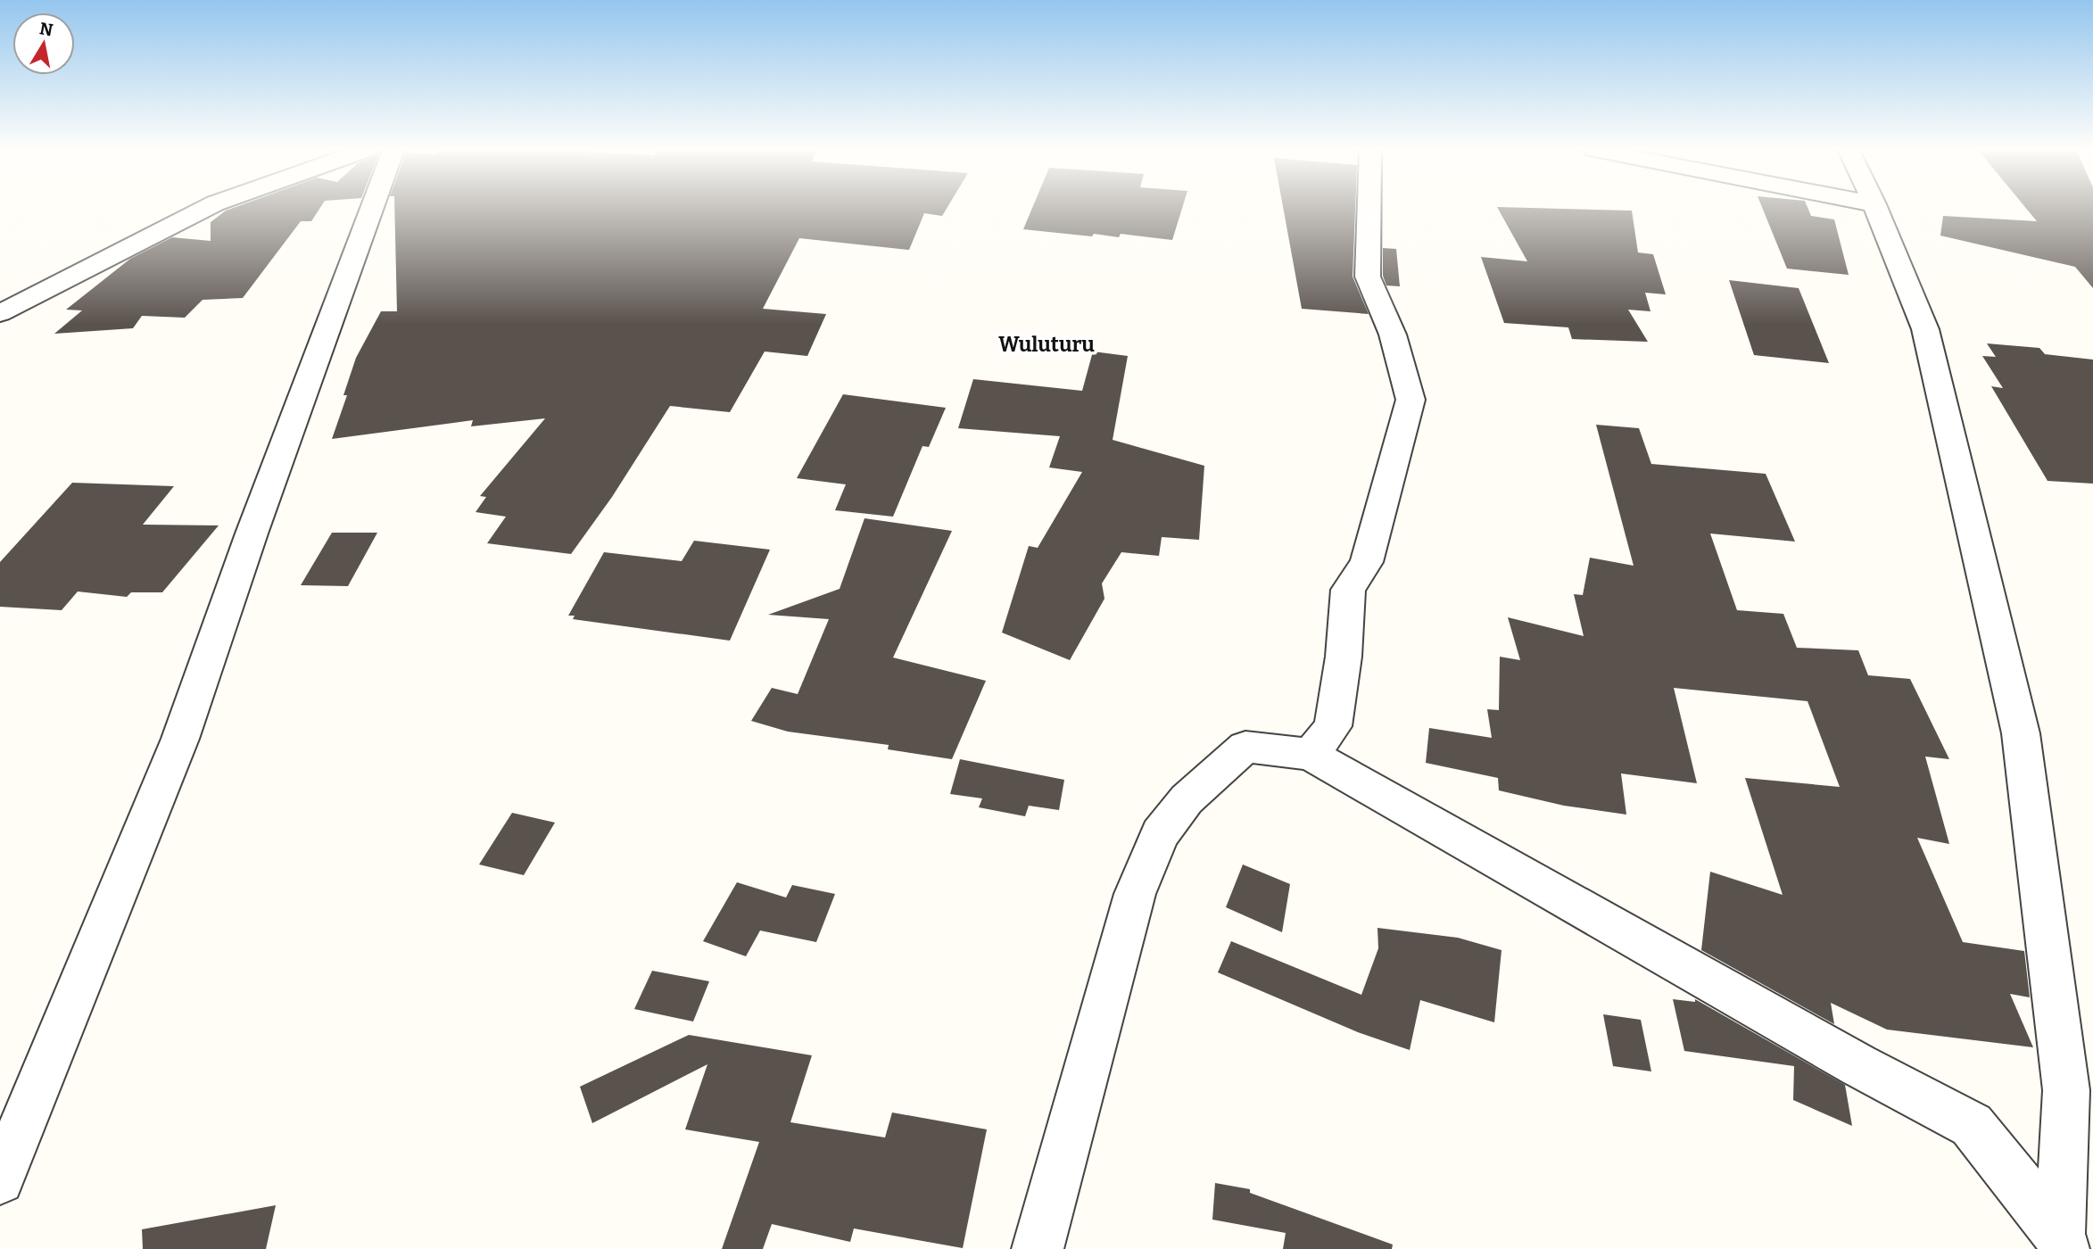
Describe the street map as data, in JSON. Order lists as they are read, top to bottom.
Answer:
{
  "districts": ["Wuluturu"],
  "north": "top"
}
